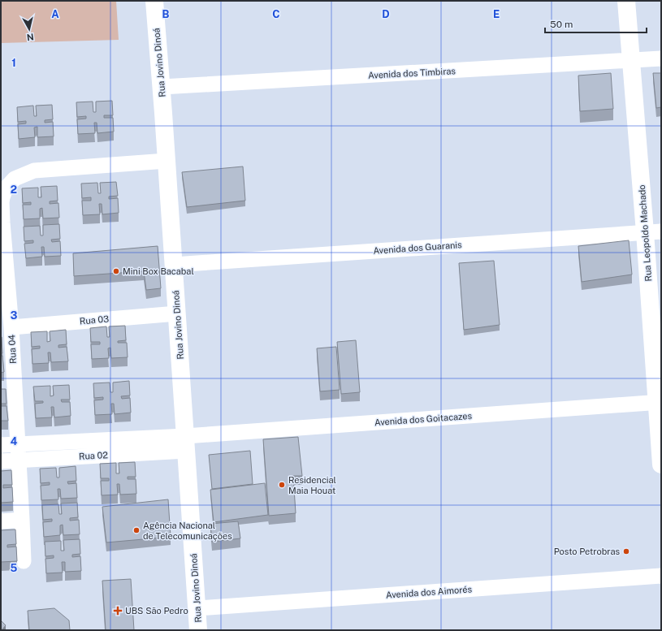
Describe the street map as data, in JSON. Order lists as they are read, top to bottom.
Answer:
{
  "streets": {
    "main road": ["Rua Jovino Dinoá", "Rua Leopoldo Machado"],
    "street": [
      "Avenida dos Timbiras",
      "Avenida dos Guaranis",
      "Rua 03",
      "Rua 04",
      "Avenida dos Goitacazes",
      "Rua 02",
      "Avenida dos Aimorés"
    ]
  },
  "crossings": [
    ["Rua Jovino Dinoá", "Avenida dos Timbiras"],
    ["Rua Jovino Dinoá", "Avenida dos Guaranis"],
    ["Rua Jovino Dinoá", "Rua 03"],
    ["Rua Jovino Dinoá", "Rua 04"],
    ["Rua Jovino Dinoá", "Avenida dos Goitacazes"],
    ["Rua Jovino Dinoá", "Rua 02"],
    ["Rua Jovino Dinoá", "Avenida dos Aimorés"],
    ["Avenida dos Timbiras", "Rua Leopoldo Machado"],
    ["Rua Leopoldo Machado", "Avenida dos Guaranis"],
    ["Rua Leopoldo Machado", "Avenida dos Goitacazes"],
    ["Rua 03", "Rua 04"],
    ["Rua 04", "Rua 02"],
    ["Avenida dos Goitacazes", "Rua 02"]
  ],
  "places": {
    "other": [
      "Mini Box Bacabal",
      "Residencial Maia Houat",
      "Agência Nacional de Telecomunicações",
      "Posto Petrobras"
    ],
    "health": ["UBS São Pedro"]
  },
  "scale_bar": "50 m",
  "north": "bottom",
  "grid": {
    "columns": [
      "A",
      "B",
      "C",
      "D",
      "E"
    ],
    "rows": [
      "1",
      "2",
      "3",
      "4",
      "5"
    ]
  }
}
